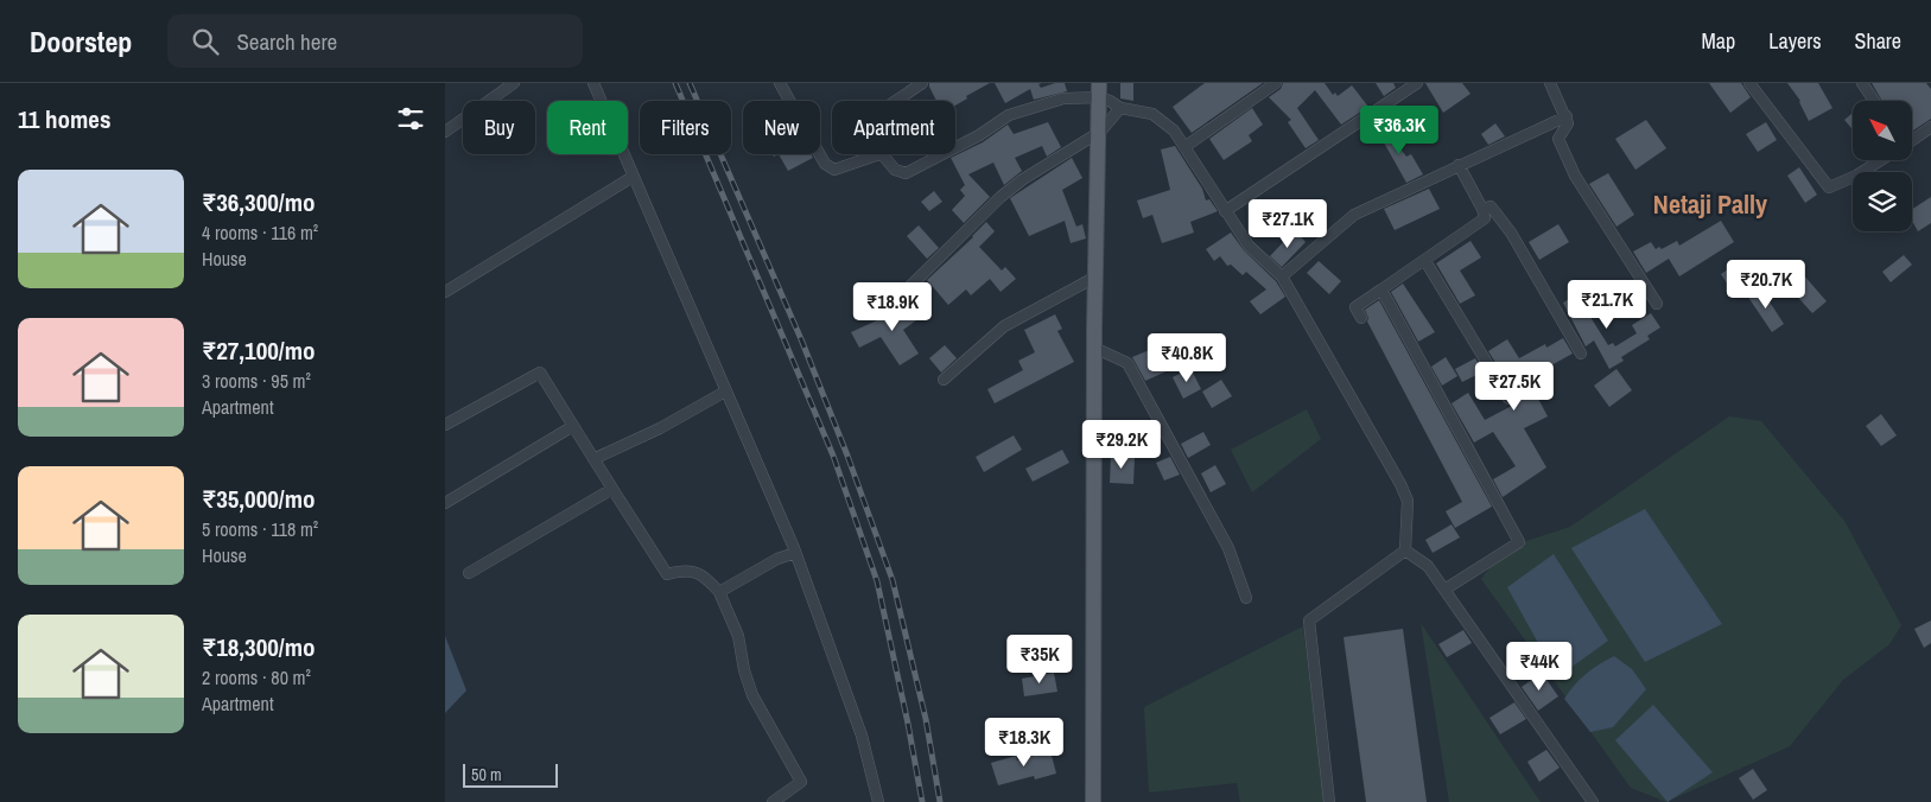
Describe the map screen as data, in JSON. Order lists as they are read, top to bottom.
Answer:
{
  "districts": ["Netaji Pally"],
  "scale_bar": "50 m",
  "north": "top left",
  "page": {
    "header": "Doorstep",
    "search": "Search here",
    "nav": ["Map", "Layers", "Share"],
    "heading": "11 homes",
    "chip": [
      "Buy",
      "Rent",
      "Filters",
      "New",
      "Apartment"
    ],
    "price": [
      "₹36.3K",
      "₹27.1K",
      "₹20.7K",
      "₹21.7K",
      "₹18.9K",
      "₹40.8K",
      "₹27.5K",
      "₹29.2K",
      "₹35K",
      "₹44K",
      "₹18.3K"
    ],
    "list": [
      {
        "name": "₹36,300/mo",
        "note": "4 rooms · 116 m² · House"
      },
      {
        "name": "₹27,100/mo",
        "note": "3 rooms · 95 m² · Apartment"
      },
      {
        "name": "₹35,000/mo",
        "note": "5 rooms · 118 m² · House"
      },
      {
        "name": "₹18,300/mo",
        "note": "2 rooms · 80 m² · Apartment"
      }
    ],
    "scale": "50 m"
  }
}
